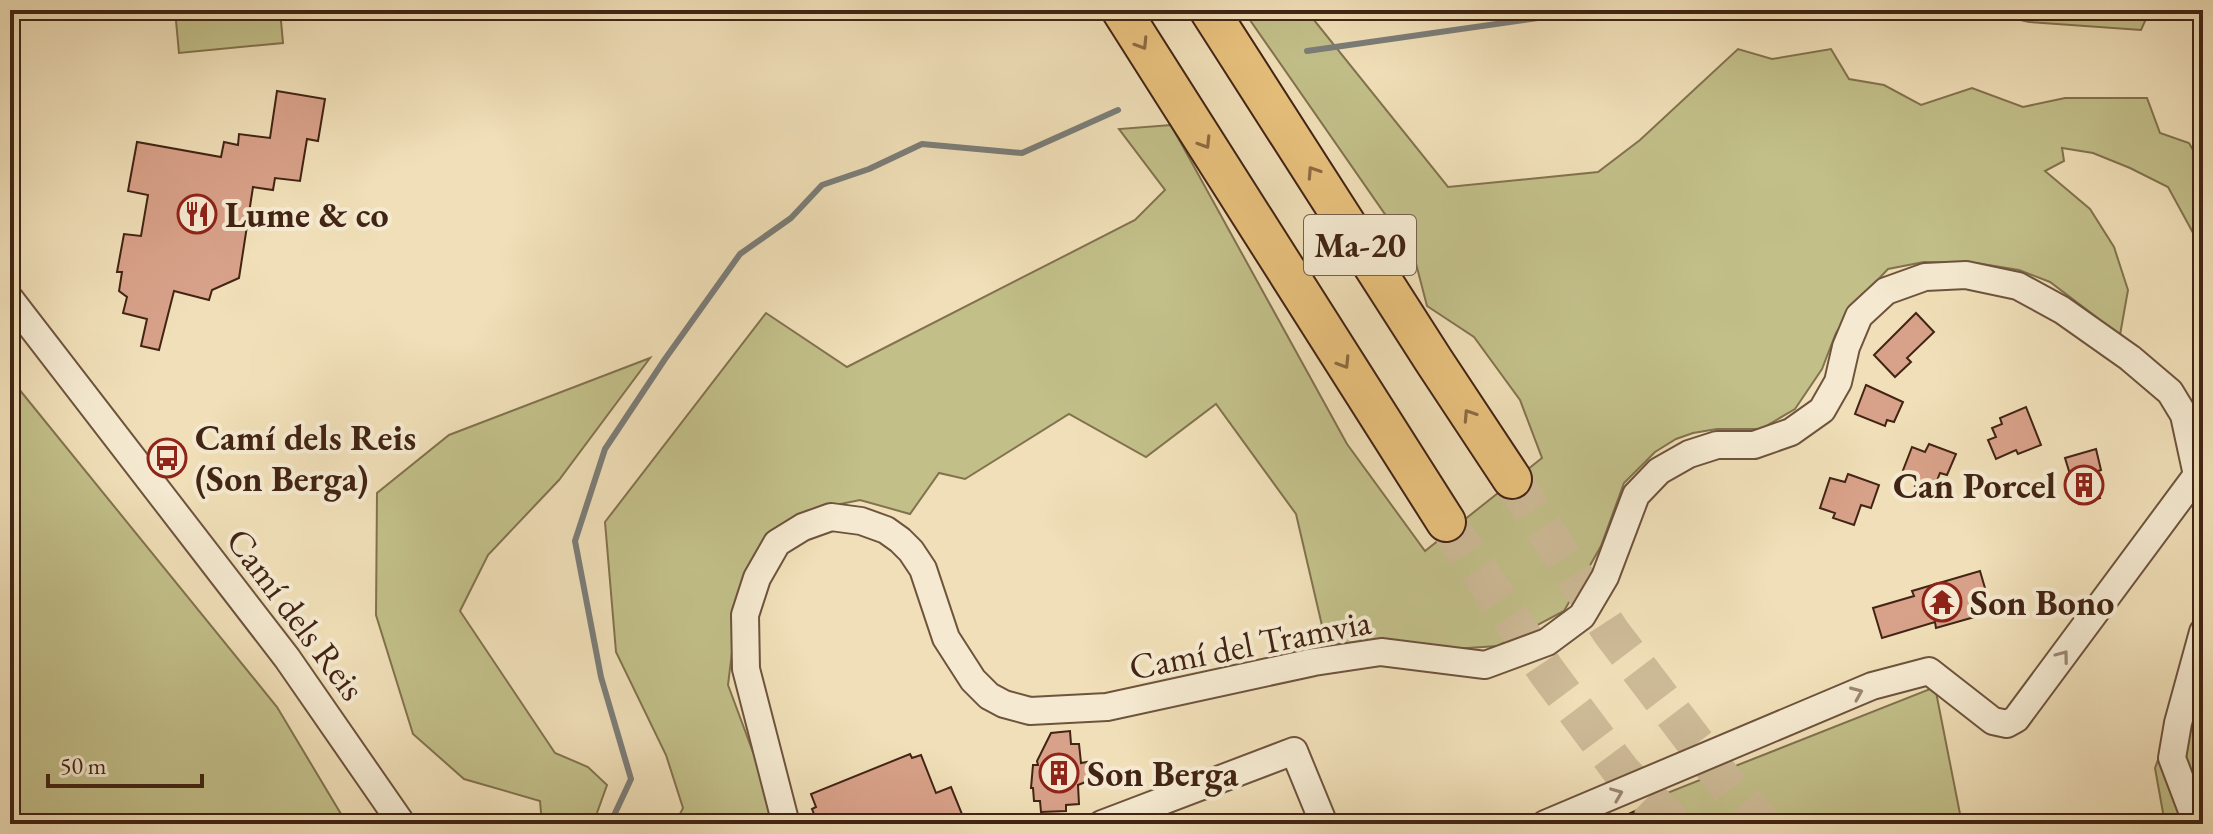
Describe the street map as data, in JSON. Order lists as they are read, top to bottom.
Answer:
{
  "streets": {
    "highway": ["Ma-20"],
    "street": ["Camí dels Reis", "Camí del Tramvia"]
  },
  "places": {
    "restaurant": ["Lume & co"],
    "bus stop": ["Camí dels Reis (Son Berga)"],
    "building": ["Can Porcel", "Son Berga"],
    "temple": ["Son Bono"]
  },
  "scale_bar": "50 m"
}
